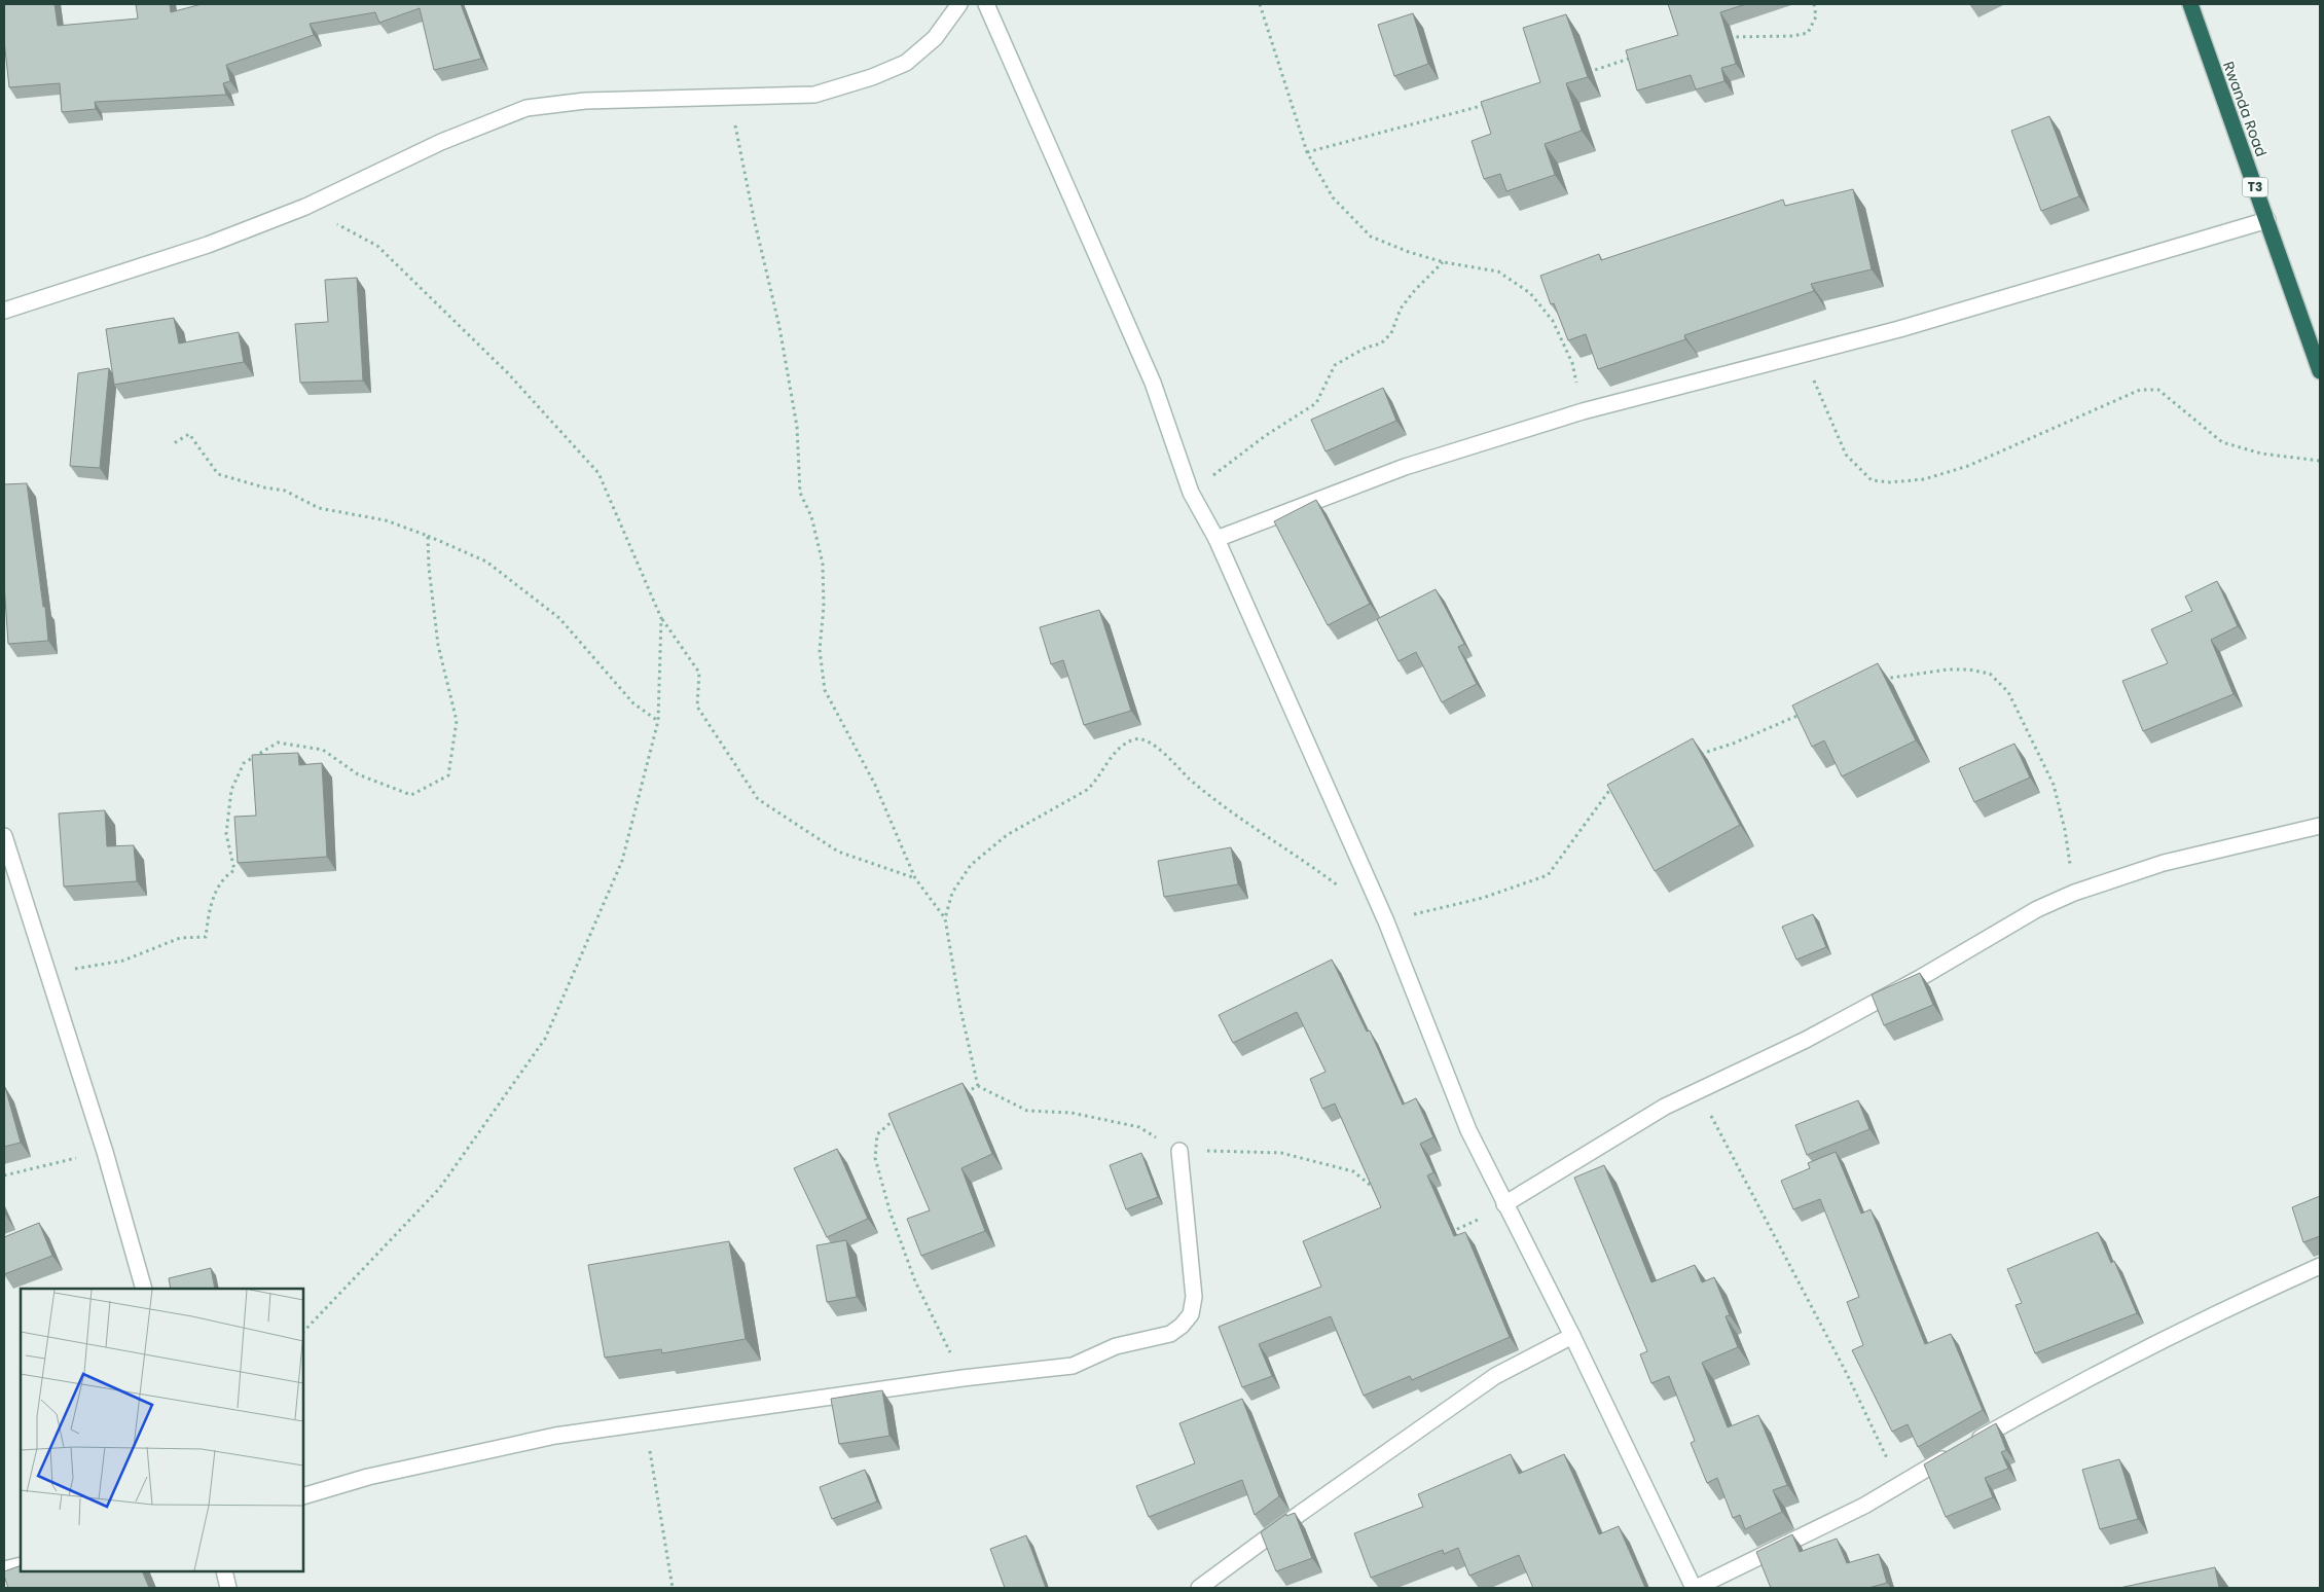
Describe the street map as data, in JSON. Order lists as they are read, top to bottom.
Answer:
{
  "streets": {
    "highway": ["Rwanda Road", "T3"]
  }
}
